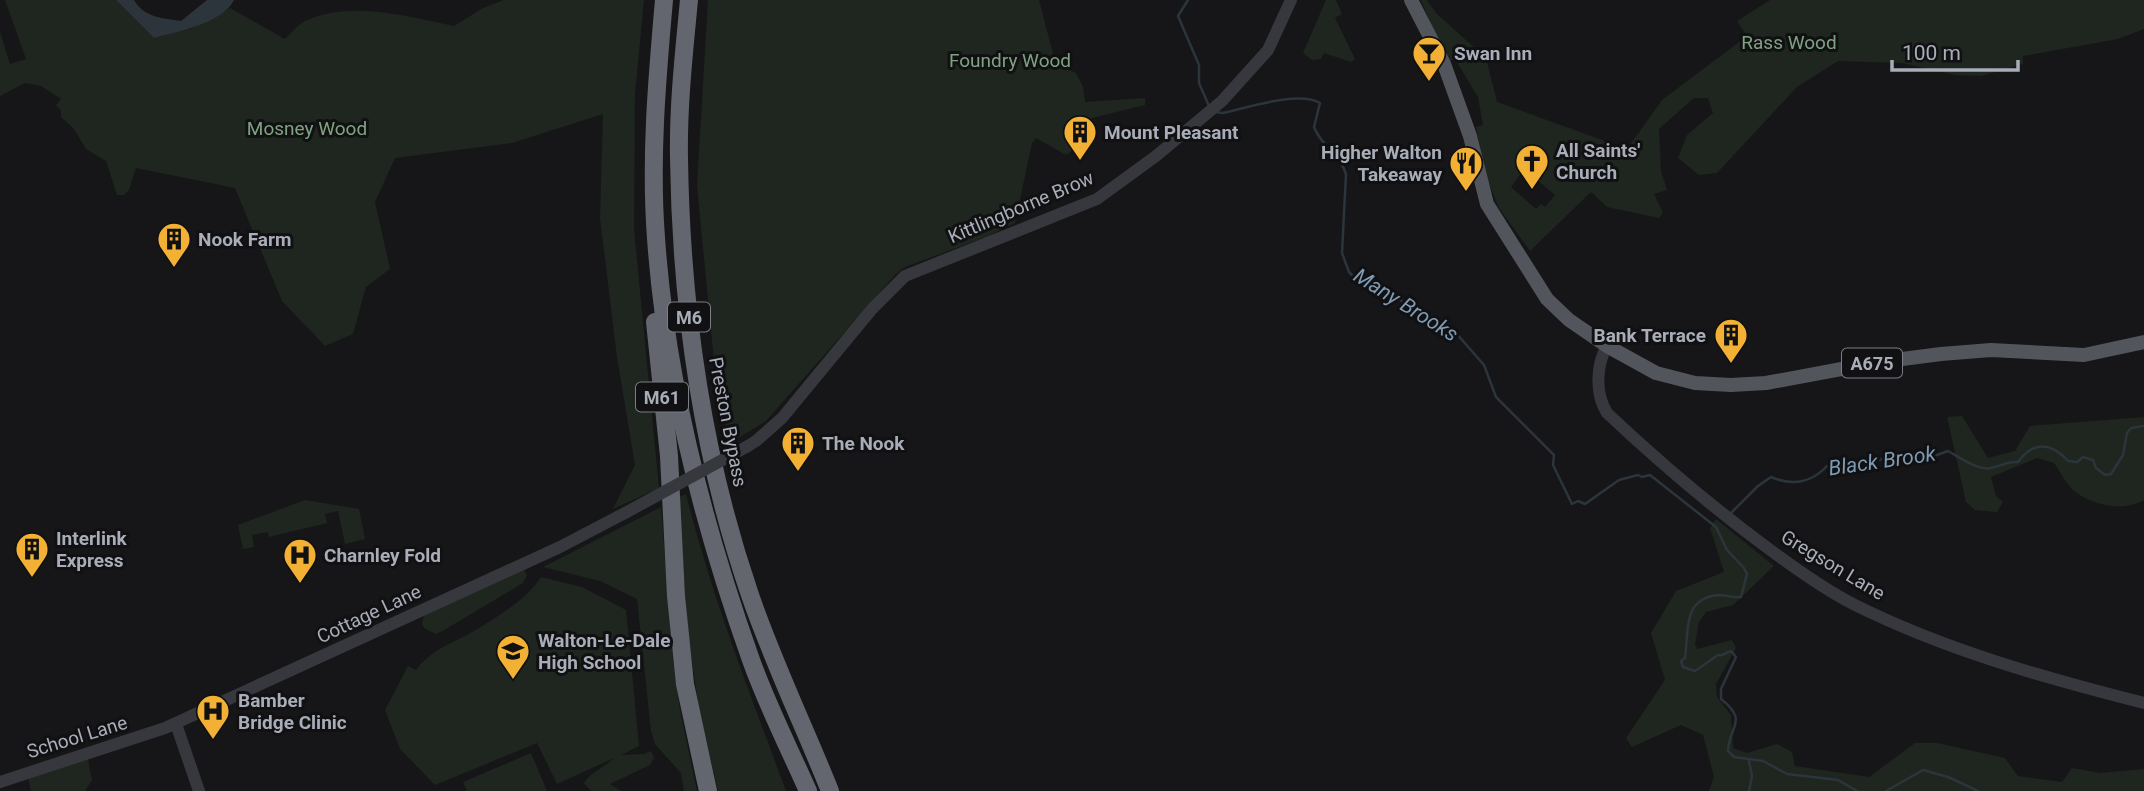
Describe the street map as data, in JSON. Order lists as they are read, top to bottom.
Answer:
{
  "streets": {
    "highway": ["M6", "M61", "Preston Bypass"],
    "main road": ["A675"],
    "street": [
      "Kittlingborne Brow",
      "Gregson Lane",
      "Cottage Lane",
      "School Lane"
    ]
  },
  "crossings": [
    ["Kittlingborne Brow", "Cottage Lane"],
    ["A675", "Gregson Lane"],
    ["Cottage Lane", "School Lane"]
  ],
  "water": ["Many Brooks", "Black Brook"],
  "parks": ["Rass Wood", "Foundry Wood", "Mosney Wood"],
  "places": {
    "bar": ["Swan Inn"],
    "building": [
      "Mount Pleasant",
      "Nook Farm",
      "Bank Terrace",
      "The Nook",
      "Interlink Express"
    ],
    "church": ["All Saints' Church"],
    "restaurant": ["Higher Walton Takeaway"],
    "hospital": ["Charnley Fold", "Bamber Bridge Clinic"],
    "school or university": ["Walton-Le-Dale High School"]
  },
  "scale_bar": "100 m"
}
